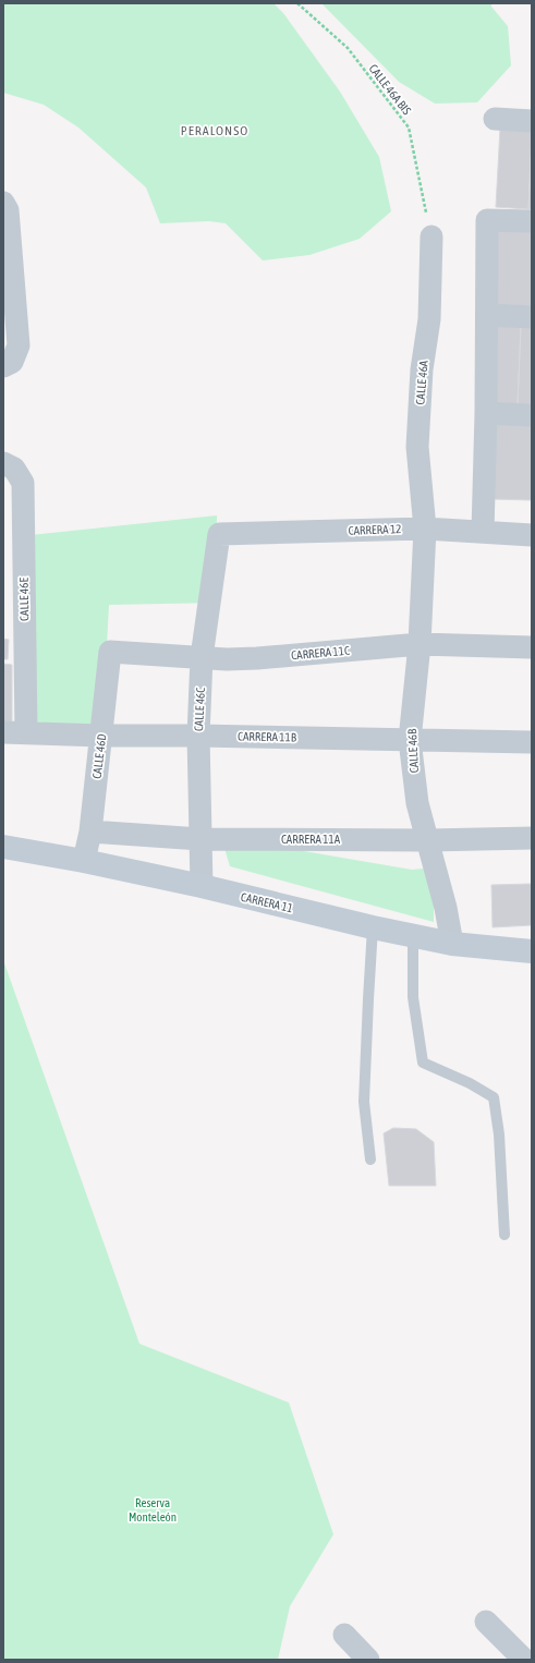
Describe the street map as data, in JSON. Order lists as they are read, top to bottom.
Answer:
{
  "streets": {
    "street": [
      "CALLE 46A",
      "CARRERA 12",
      "CALLE 46E",
      "CARRERA 11C",
      "CALLE 46C",
      "CARRERA 11B",
      "CALLE 46B",
      "CALLE 46D",
      "CARRERA 11A",
      "CARRERA 11"
    ],
    "path": ["CALLE 46A BIS"]
  },
  "crossings": [
    ["CALLE 46A BIS", "CALLE 46A"],
    ["CALLE 46A", "CARRERA 12"],
    ["CALLE 46A", "CALLE 46B"],
    ["CARRERA 12", "CALLE 46C"],
    ["CARRERA 12", "CALLE 46B"],
    ["CALLE 46E", "CARRERA 11B"],
    ["CARRERA 11C", "CALLE 46C"],
    ["CARRERA 11C", "CALLE 46B"],
    ["CARRERA 11C", "CALLE 46D"],
    ["CALLE 46C", "CARRERA 11B"],
    ["CALLE 46C", "CARRERA 11A"],
    ["CALLE 46C", "CARRERA 11"],
    ["CARRERA 11B", "CALLE 46B"],
    ["CARRERA 11B", "CALLE 46D"],
    ["CALLE 46B", "CARRERA 11A"],
    ["CALLE 46B", "CARRERA 11"],
    ["CALLE 46D", "CARRERA 11A"],
    ["CALLE 46D", "CARRERA 11"]
  ],
  "districts": ["PERALONSO"],
  "parks": ["Reserva Monteleón"]
}
